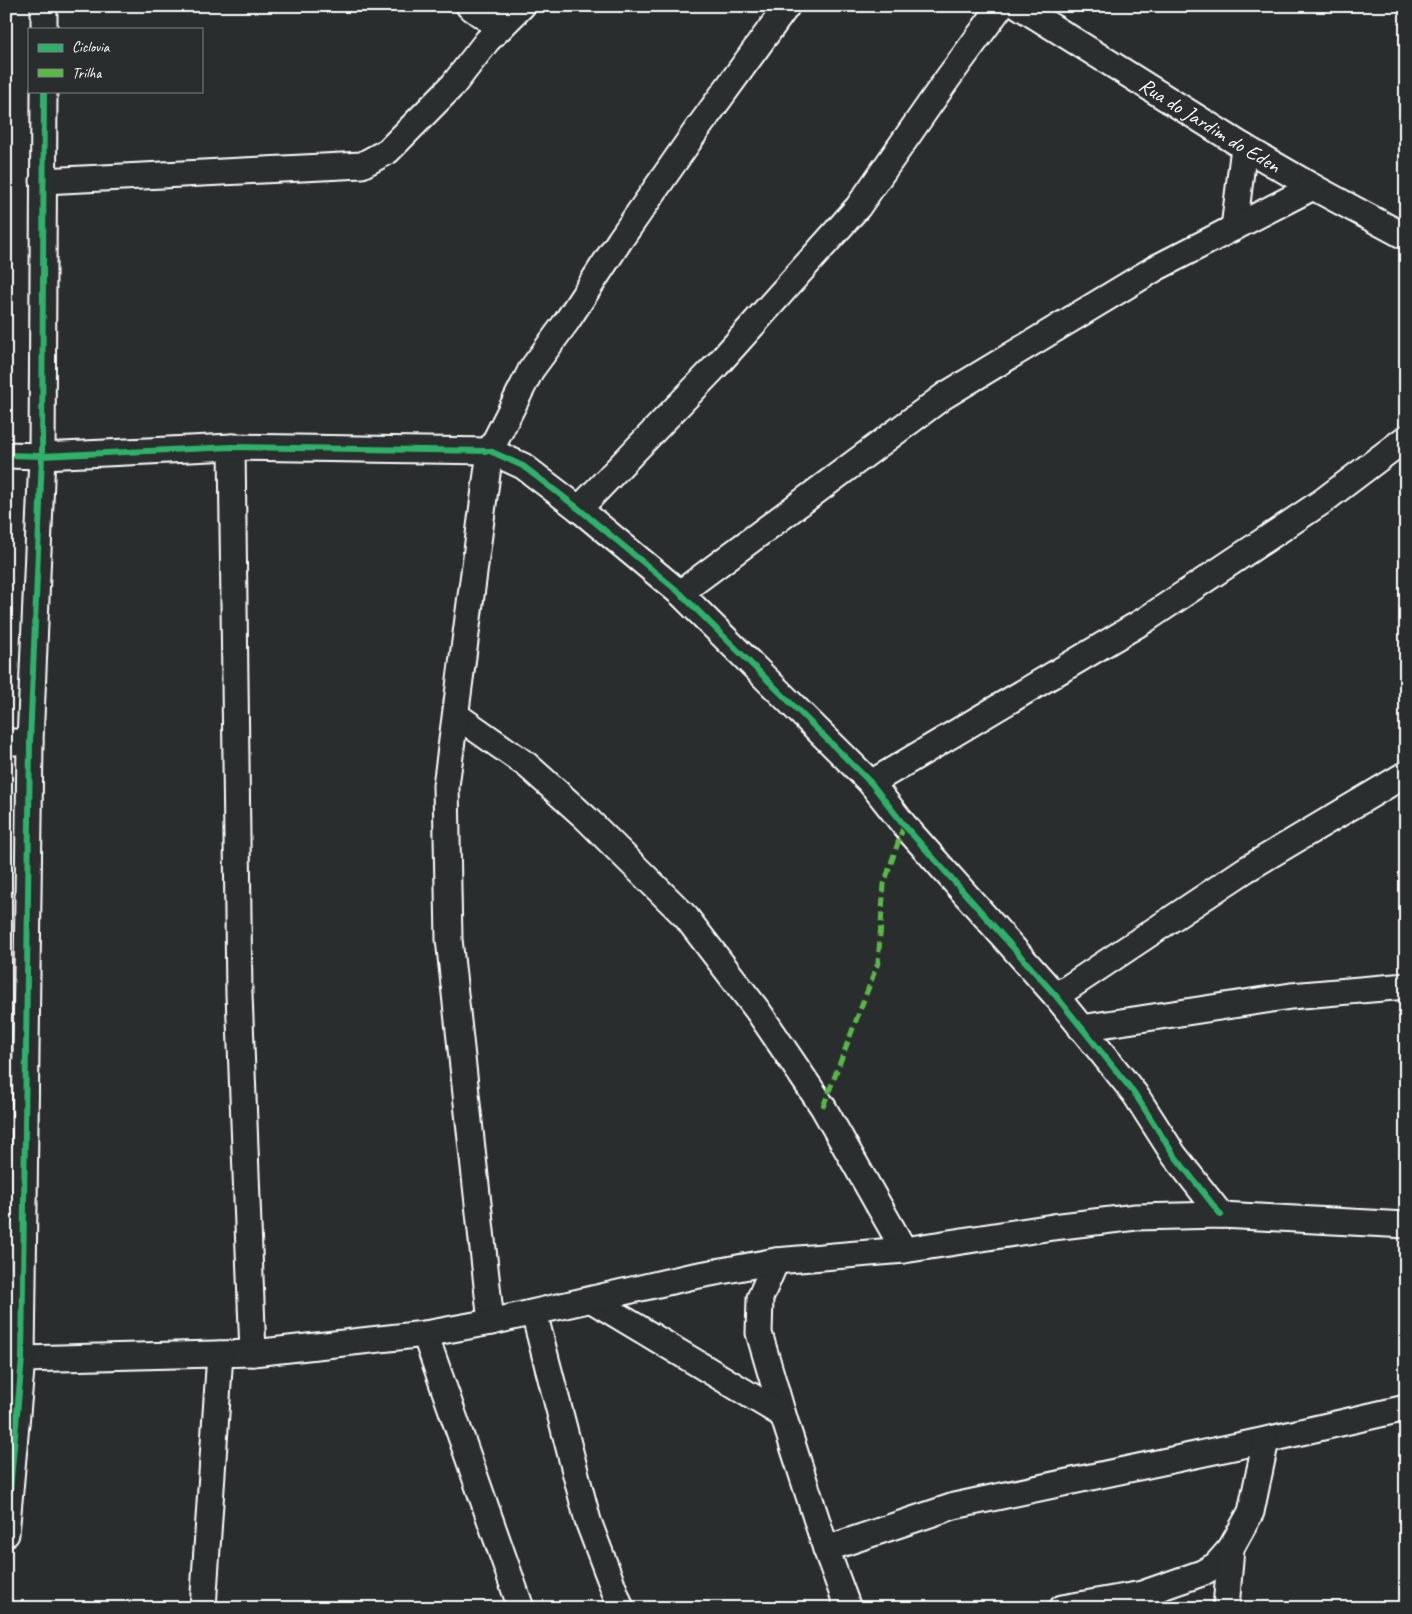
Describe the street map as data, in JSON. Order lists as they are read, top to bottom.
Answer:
{
  "streets": {
    "street": ["Rua do Jardim do Eden"]
  },
  "legend": ["Ciclovia", "Trilha"]
}
